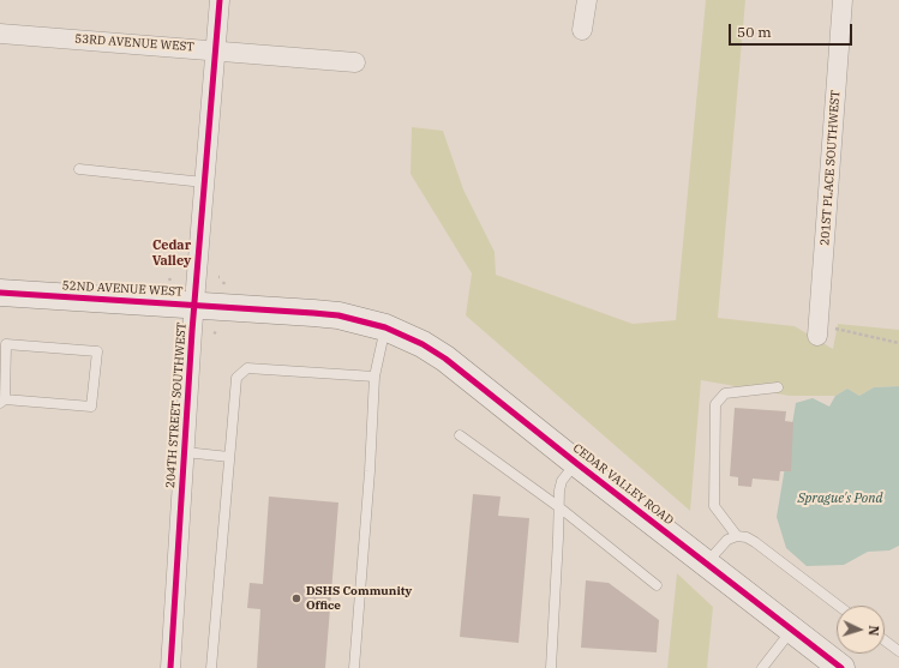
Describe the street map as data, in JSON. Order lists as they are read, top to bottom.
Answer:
{
  "streets": {
    "street": [
      "53RD AVENUE WEST",
      "201ST PLACE SOUTHWEST",
      "52ND AVENUE WEST",
      "204TH STREET SOUTHWEST",
      "CEDAR VALLEY ROAD"
    ]
  },
  "crossings": [
    ["53RD AVENUE WEST", "204TH STREET SOUTHWEST"],
    ["52ND AVENUE WEST", "204TH STREET SOUTHWEST"],
    ["52ND AVENUE WEST", "CEDAR VALLEY ROAD"]
  ],
  "districts": ["Cedar Valley"],
  "water": ["Sprague's Pond"],
  "places": ["DSHS Community Office"],
  "scale_bar": "50 m",
  "north": "right"
}
